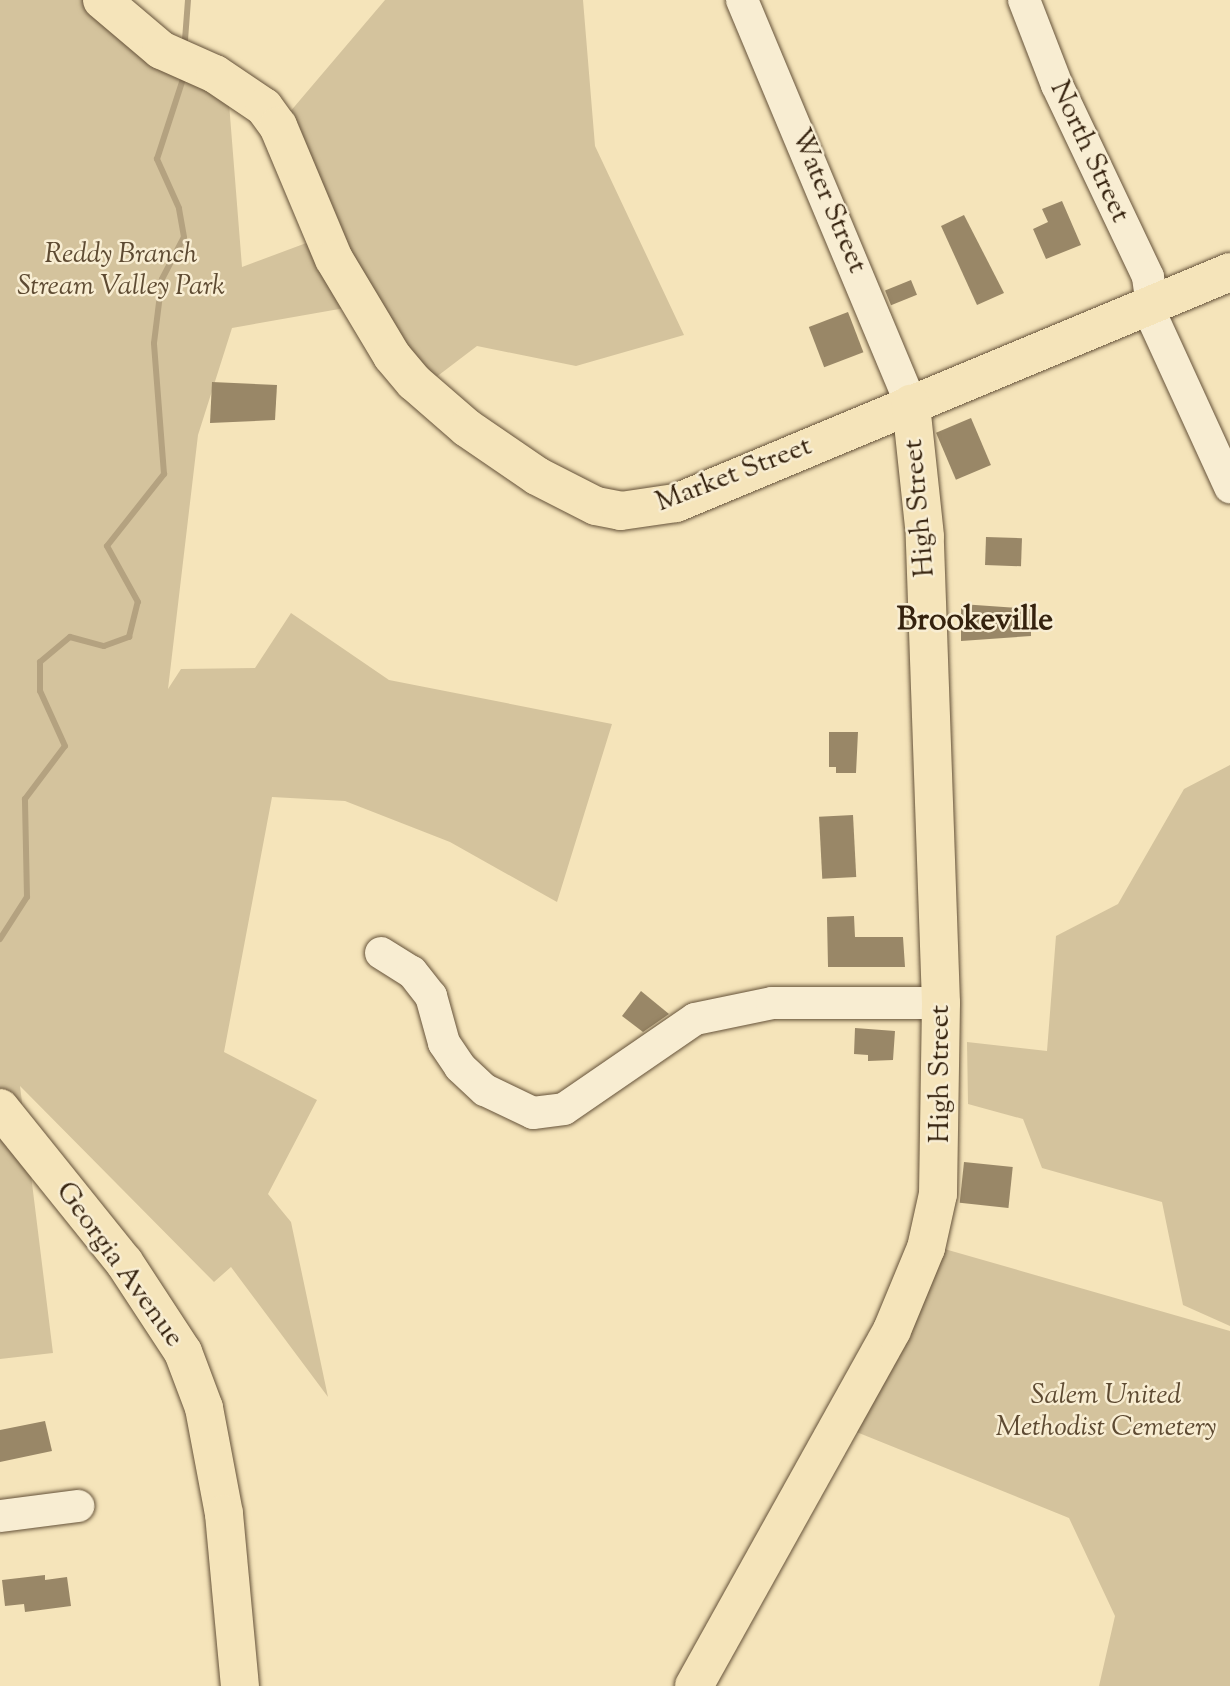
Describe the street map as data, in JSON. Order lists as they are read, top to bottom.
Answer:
{
  "streets": {
    "main road": ["Market Street", "High Street", "Georgia Avenue"],
    "street": ["North Street", "Water Street"]
  },
  "crossings": [
    ["North Street", "Market Street"],
    ["Water Street", "Market Street"],
    ["Water Street", "High Street"],
    ["Market Street", "High Street"]
  ],
  "districts": ["Brookeville"],
  "parks": ["Reddy Branch Stream Valley Park", "Salem United Methodist Cemetery"]
}
